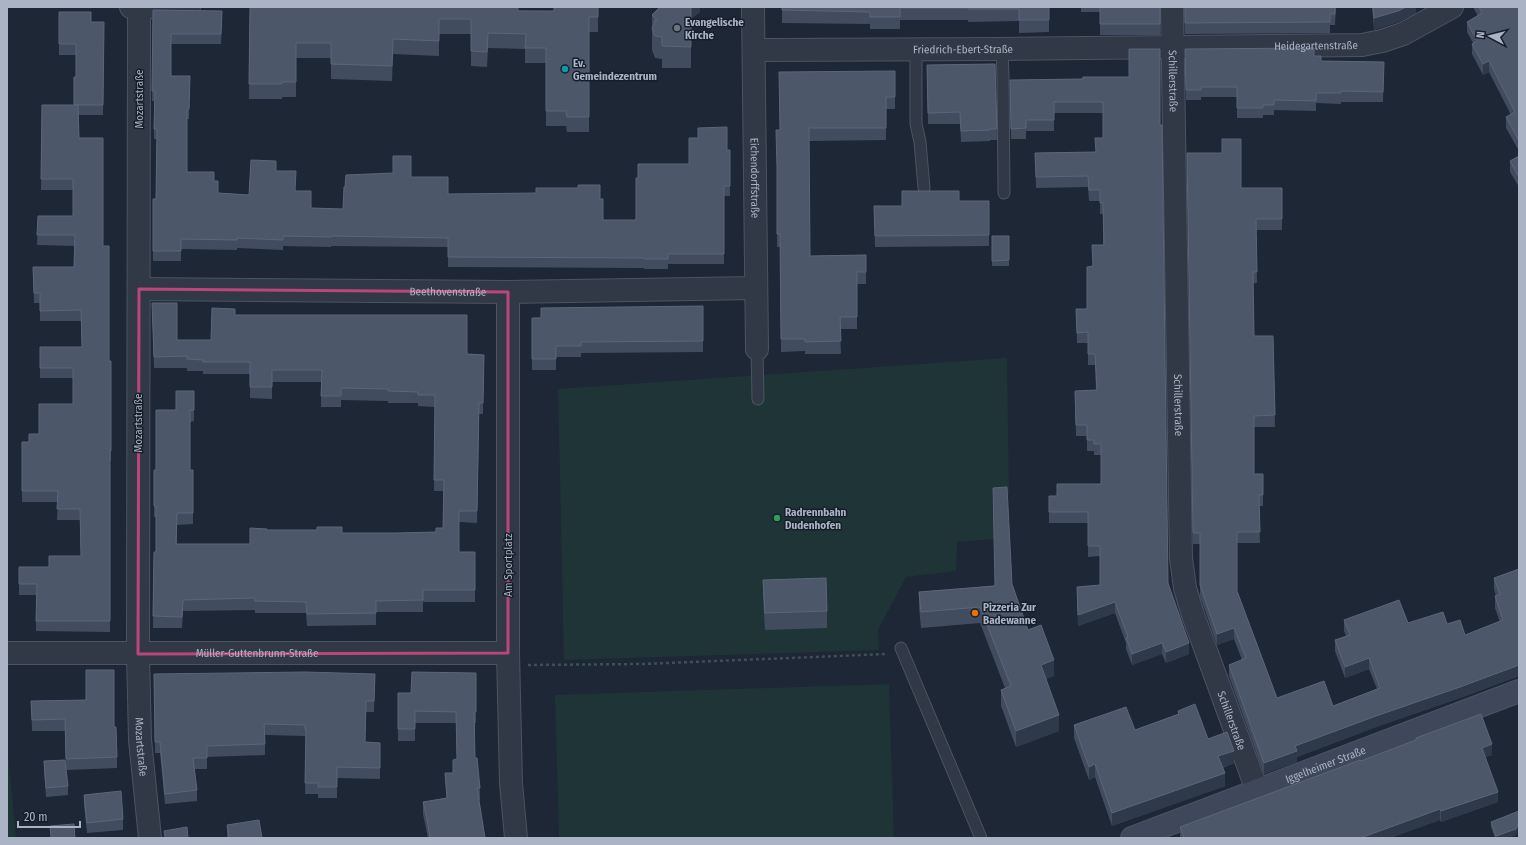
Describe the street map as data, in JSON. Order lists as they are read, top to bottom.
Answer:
{
  "streets": {
    "street": [
      "Heidegartenstraße",
      "Friedrich-Ebert-Straße",
      "Schillerstraße",
      "Mozartstraße",
      "Eichendorffstraße",
      "Beethovenstraße",
      "Am Sportplatz",
      "Müller-Guttenbrunn-Straße",
      "Iggelheimer Straße"
    ]
  },
  "crossings": [
    ["Heidegartenstraße", "Friedrich-Ebert-Straße"],
    ["Heidegartenstraße", "Schillerstraße"],
    ["Friedrich-Ebert-Straße", "Schillerstraße"],
    ["Friedrich-Ebert-Straße", "Eichendorffstraße"],
    ["Schillerstraße", "Iggelheimer Straße"],
    ["Mozartstraße", "Beethovenstraße"],
    ["Mozartstraße", "Müller-Guttenbrunn-Straße"],
    ["Eichendorffstraße", "Beethovenstraße"],
    ["Beethovenstraße", "Am Sportplatz"],
    ["Am Sportplatz", "Müller-Guttenbrunn-Straße"]
  ],
  "places": [
    "Evangelische Kirche",
    "Ev. Gemeindezentrum",
    "Radrennbahn Dudenhofen",
    "Pizzeria Zur Badewanne"
  ],
  "scale_bar": "20 m",
  "north": "left"
}
